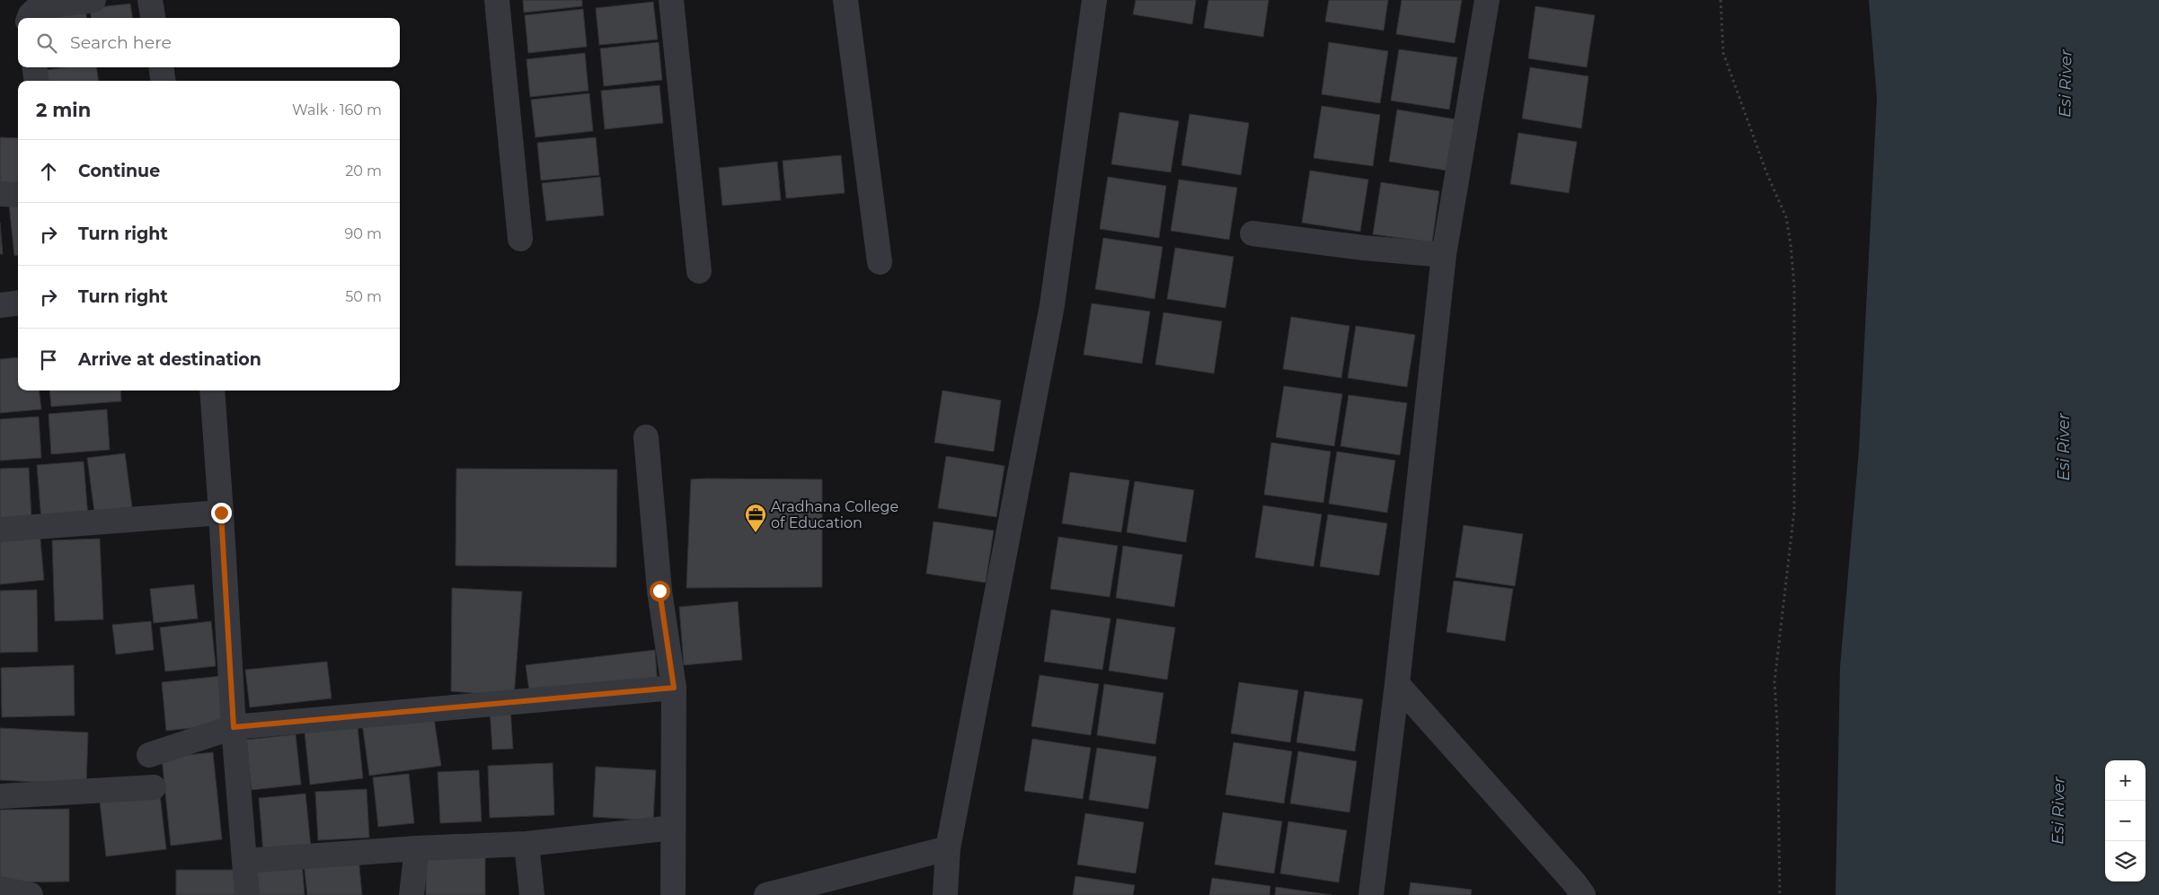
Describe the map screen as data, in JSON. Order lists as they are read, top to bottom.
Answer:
{
  "water": ["Esi River"],
  "places": {
    "office": ["Aradhana College of Education"]
  },
  "page": {
    "search": "Search here",
    "heading": ["2 min", "Walk · 160 m"],
    "list": [
      ["Continue", "20 m"],
      ["Turn right", "90 m"],
      ["Turn right", "50 m"],
      "Arrive at destination"
    ],
    "map_buttons": ["+", "−"]
  }
}
